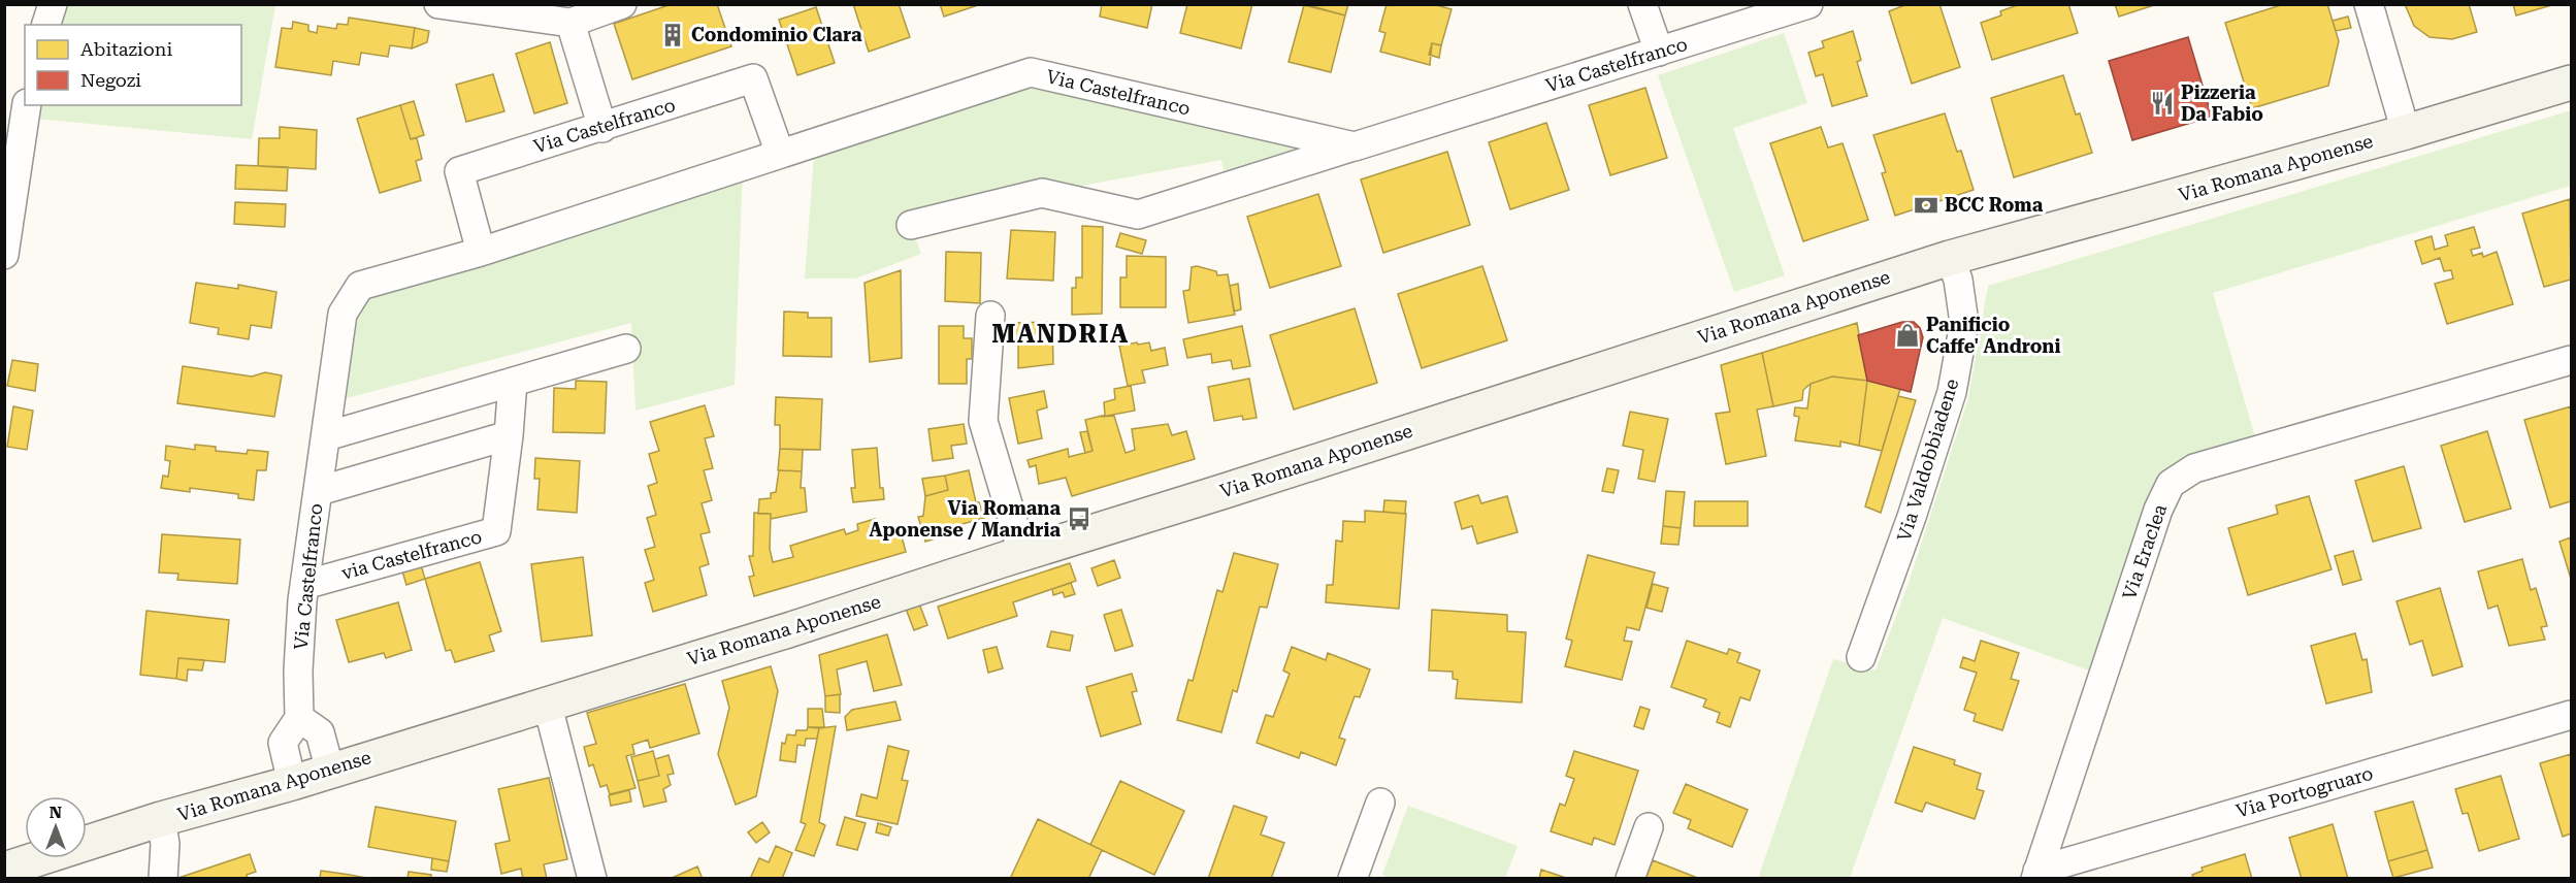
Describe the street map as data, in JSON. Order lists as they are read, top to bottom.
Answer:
{
  "streets": {
    "street": [
      "Via Castelfranco",
      "Via Romana Aponense",
      "Via Valdobbiadene",
      "Via Eraclea",
      "via Castelfranco",
      "Via Portogruaro"
    ]
  },
  "crossings": [
    ["Via Castelfranco", "via Castelfranco"],
    ["Via Romana Aponense", "Via Valdobbiadene"],
    ["Via Eraclea", "Via Portogruaro"]
  ],
  "districts": ["MANDRIA"],
  "places": {
    "building": ["Condominio Clara"],
    "restaurant": ["Pizzeria Da Fabio"],
    "bank": ["BCC Roma"],
    "shop": ["Panificio Caffe' Androni"],
    "bus stop": ["Via Romana Aponense / Mandria"]
  },
  "legend": ["Abitazioni", "Negozi"],
  "north": "top"
}
